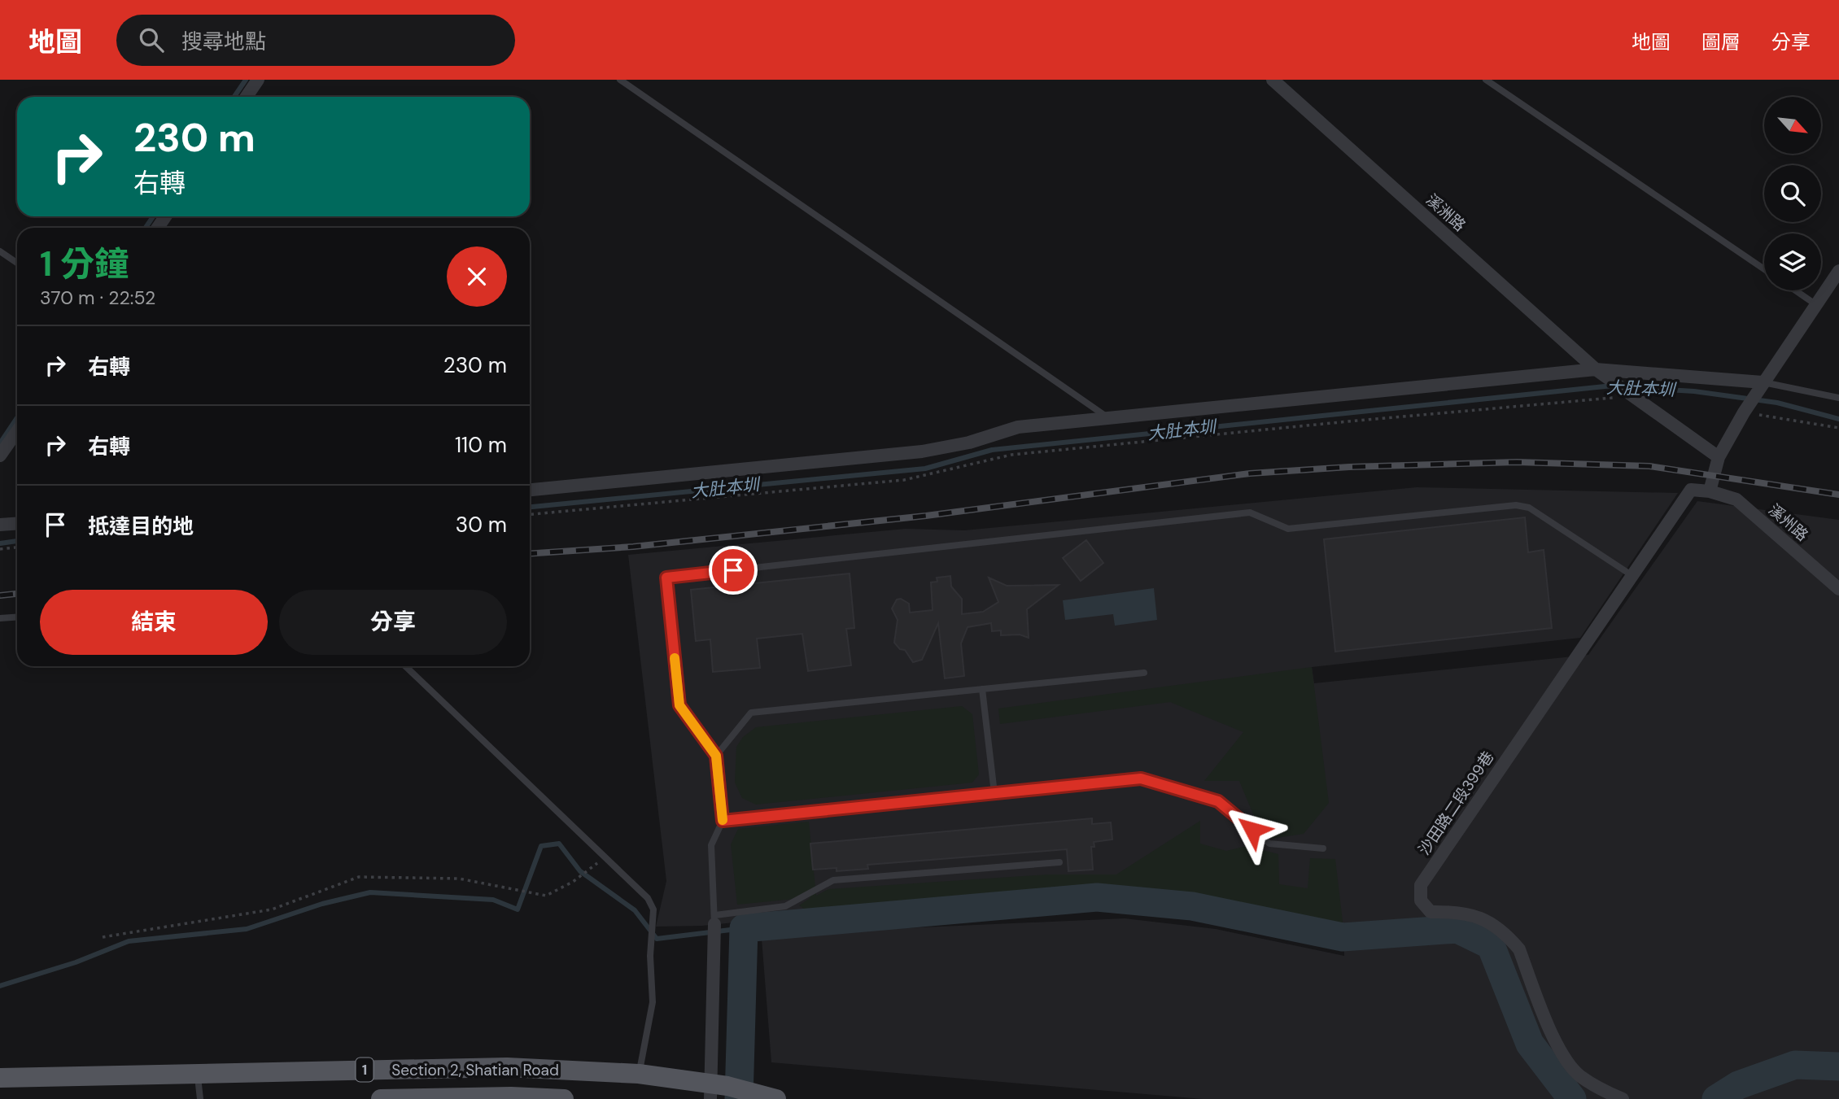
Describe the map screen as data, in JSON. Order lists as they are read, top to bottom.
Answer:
{
  "streets": {
    "main road": ["1", "Section 2, Shatian Road"],
    "street": ["溪洲路", "溪州路", "沙田路二段399巷"]
  },
  "crossings": [
    ["溪州路", "沙田路二段399巷"]
  ],
  "water": ["大肚本圳"],
  "north": "bottom right",
  "page": {
    "header": "地圖",
    "search": "搜尋地點",
    "nav": ["地圖", "圖層", "分享"],
    "turn": ["230 m", "右轉"],
    "heading": ["1 分鐘", "370 m · 22:52"],
    "list": [
      {
        "name": "右轉",
        "value": "230 m"
      },
      {
        "name": "右轉",
        "value": "110 m"
      },
      {
        "name": "抵達目的地",
        "value": "30 m"
      }
    ],
    "buttons": ["結束", "分享"]
  }
}
